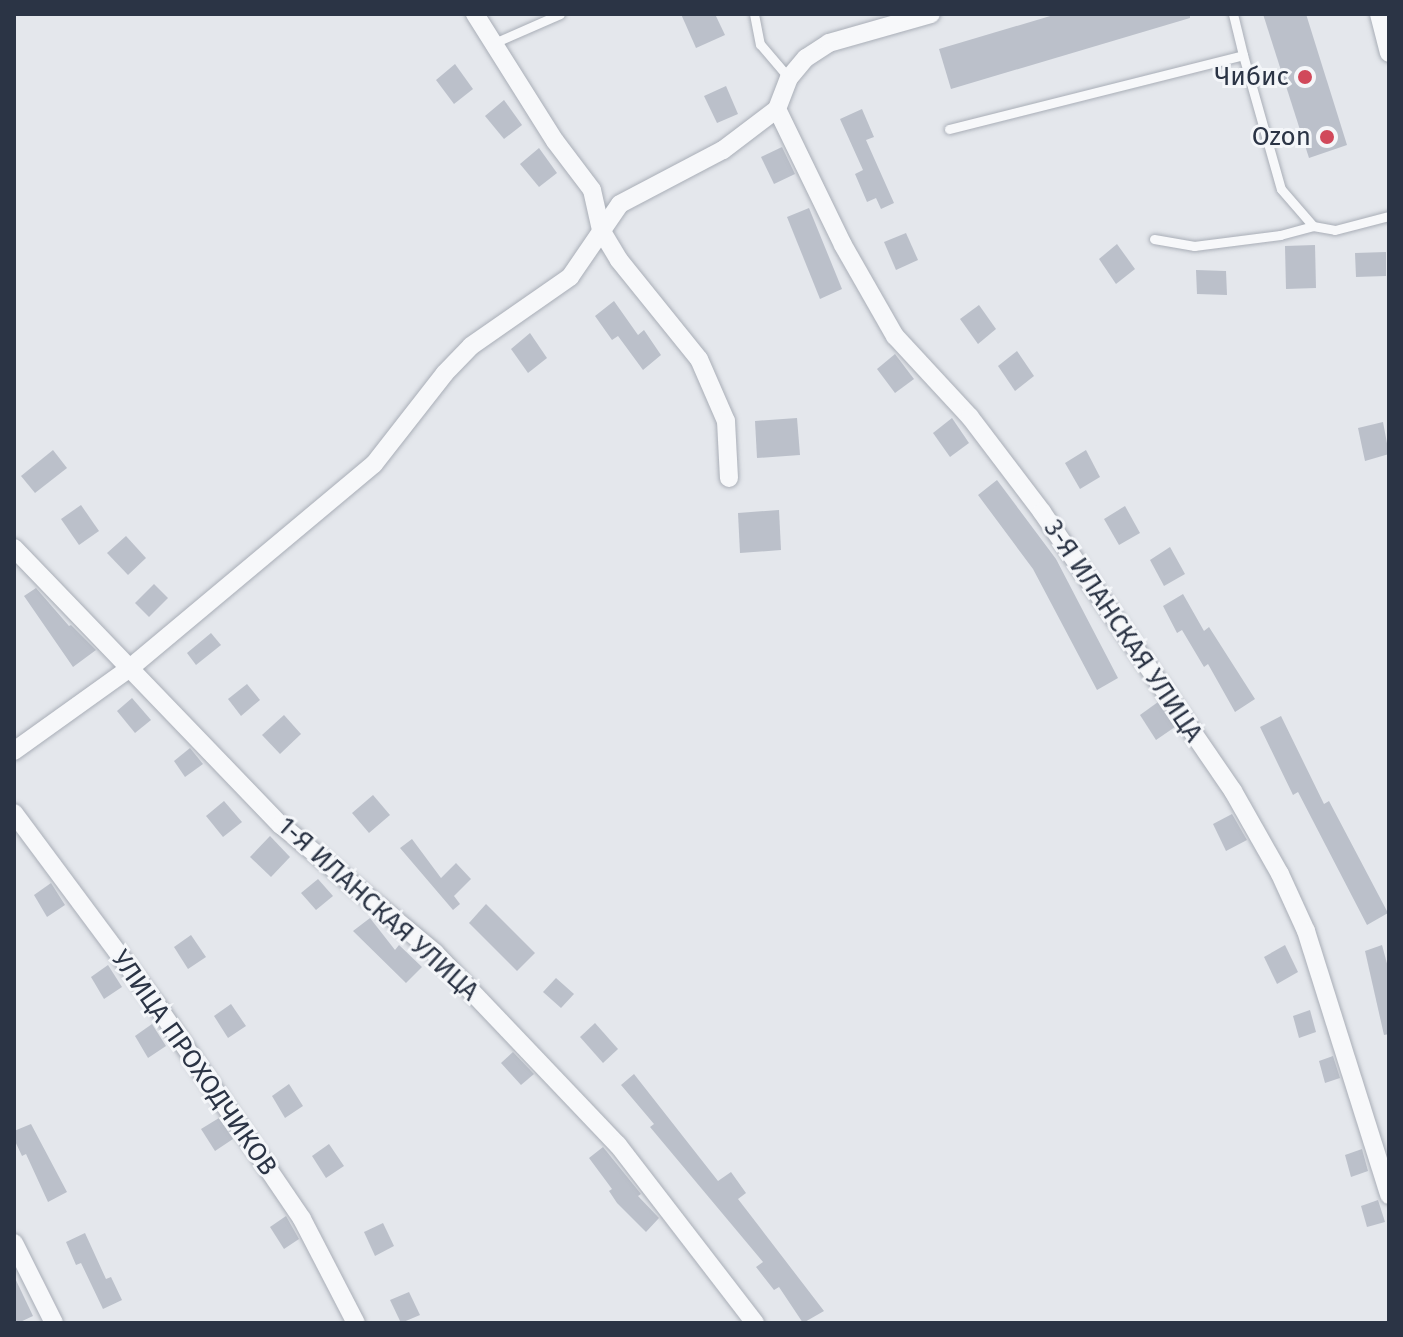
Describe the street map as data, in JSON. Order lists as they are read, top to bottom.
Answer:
{
  "streets": {
    "street": ["3-Я ИЛАНСКАЯ УЛИЦА", "1-Я ИЛАНСКАЯ УЛИЦА", "УЛИЦА ПРОХОДЧИКОВ"]
  },
  "places": ["Чибис", "Ozon"]
}
